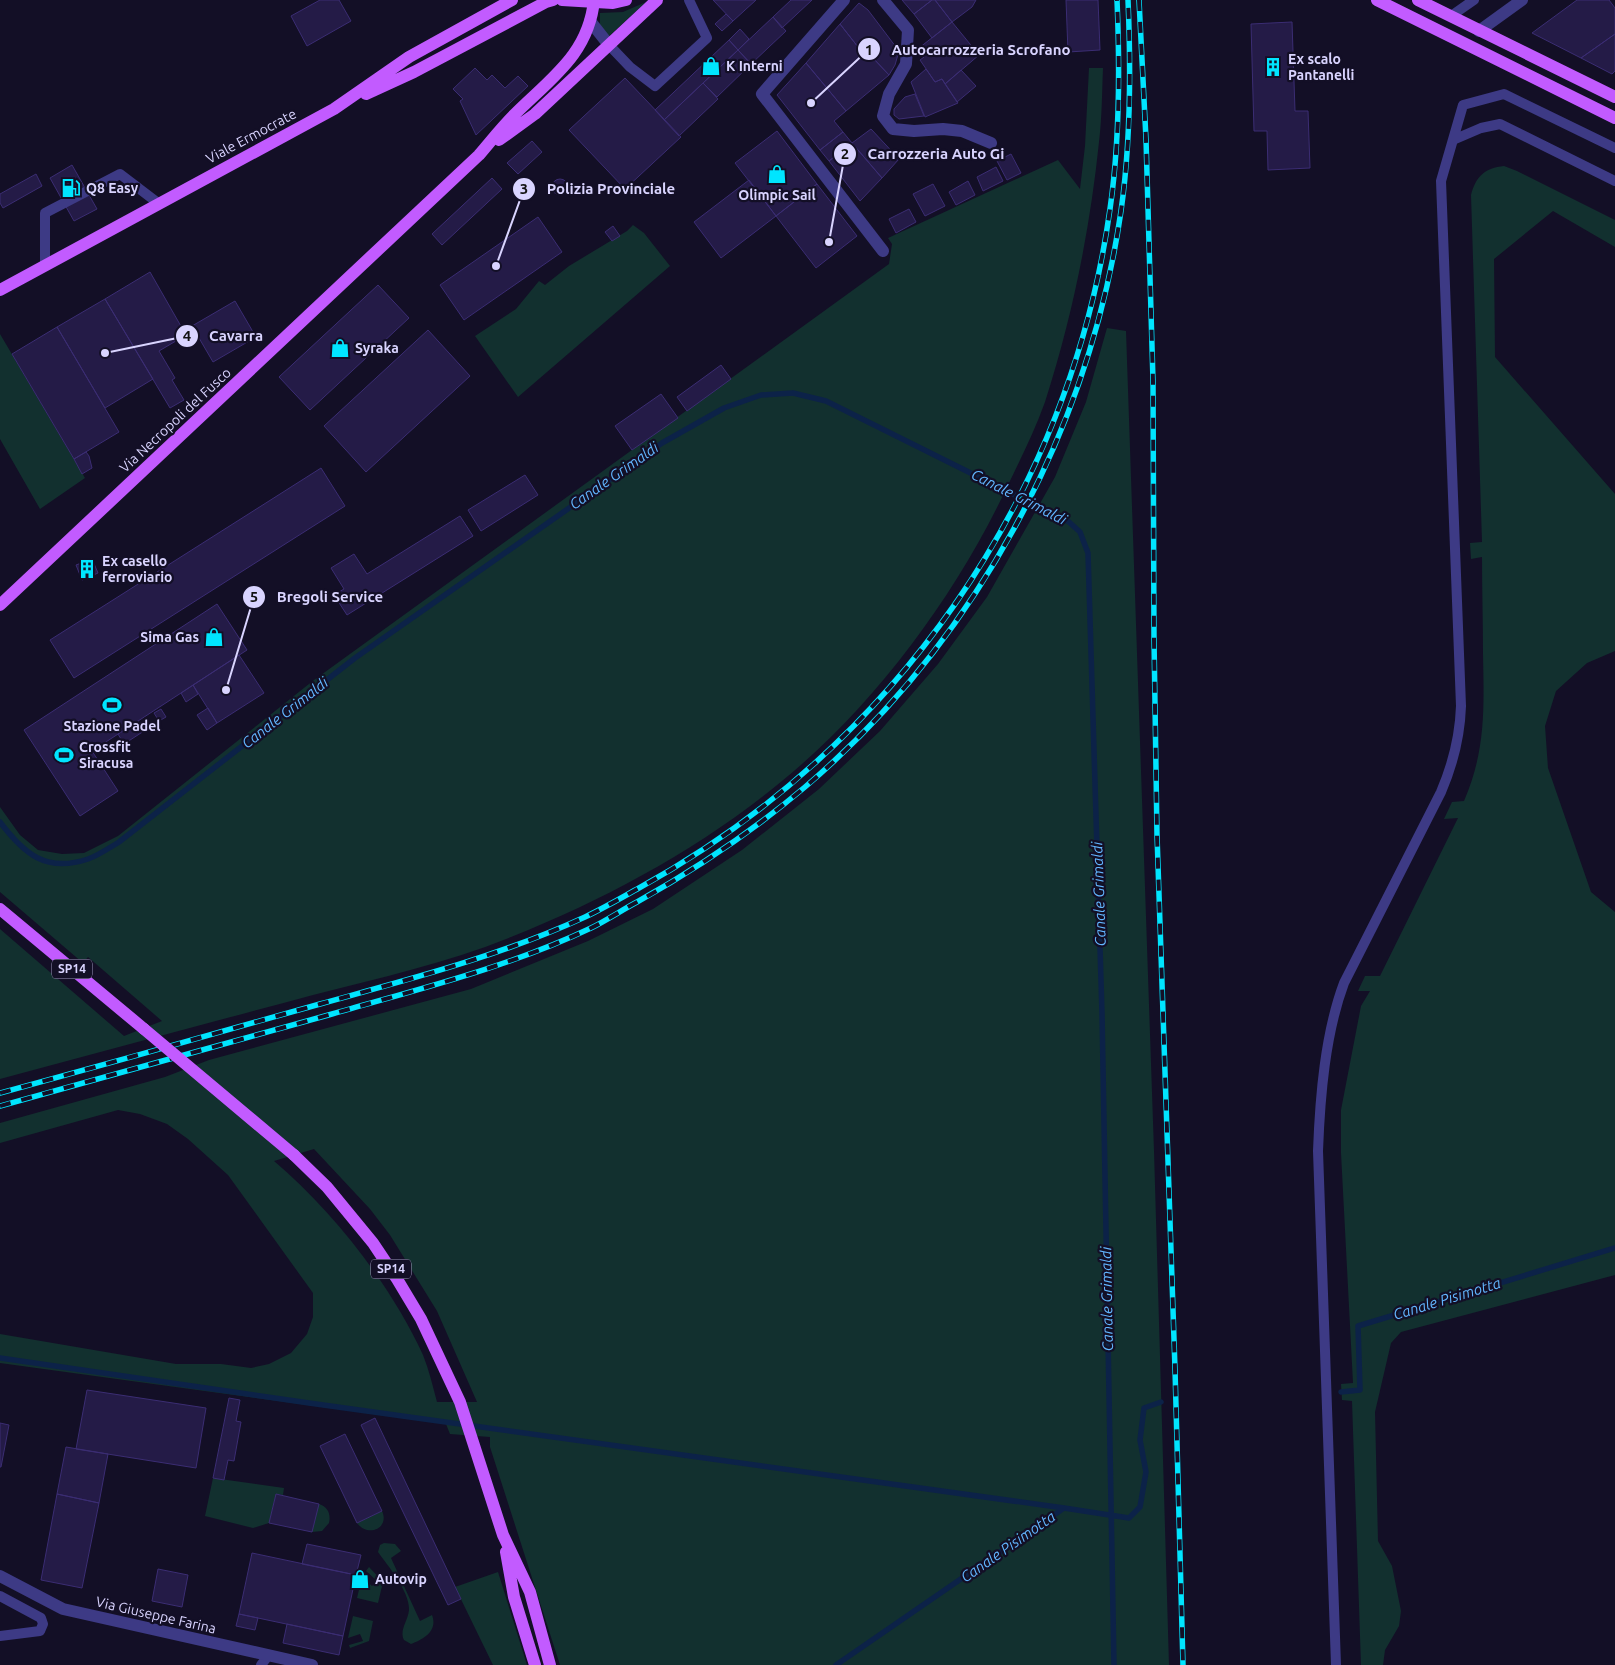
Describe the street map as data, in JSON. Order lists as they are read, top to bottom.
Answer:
{
  "streets": {
    "main road": ["Viale Ermocrate", "Via Necropoli del Fusco", "SP14"],
    "street": ["Via Giuseppe Farina"]
  },
  "water": ["Canale Grimaldi", "Canale Pisimotta"],
  "places": {
    "shop": [
      "K Interni",
      "Olimpic Sail",
      "Syraka",
      "Sima Gas",
      "Autovip"
    ],
    "building": ["Ex scalo Pantanelli", "Ex casello ferroviario"],
    "other": [
      "Autocarrozzeria Scrofano",
      "Carrozzeria Auto Gi",
      "Polizia Provinciale",
      "Cavarra",
      "Bregoli Service"
    ],
    "fuel station": ["Q8 Easy"],
    "sports": ["Stazione Padel", "Crossfit Siracusa"]
  }
}
